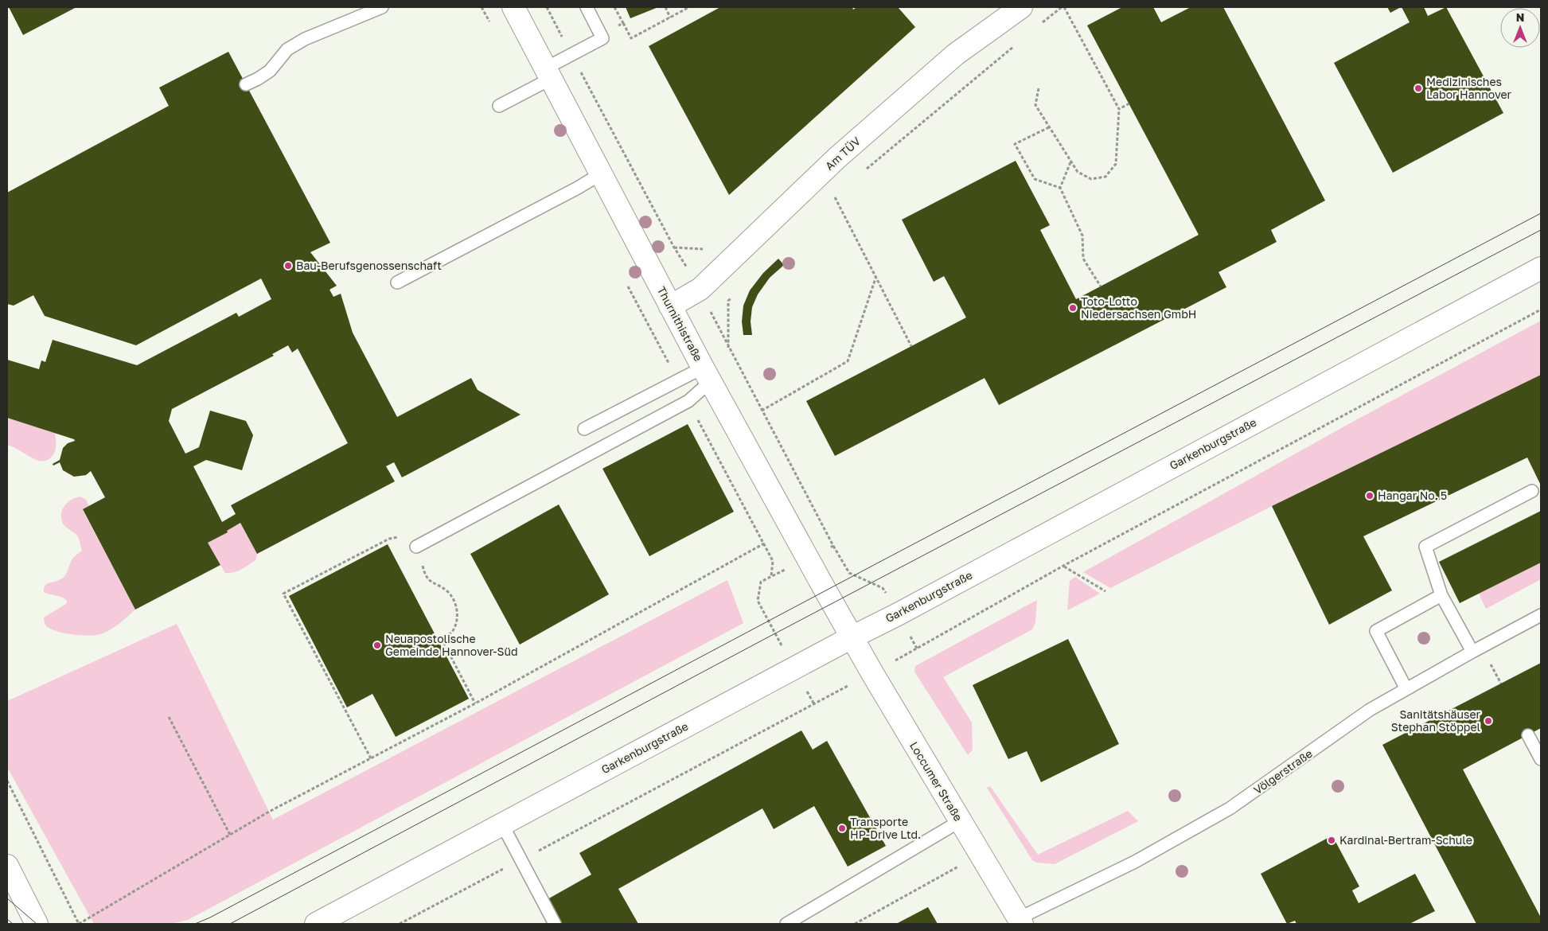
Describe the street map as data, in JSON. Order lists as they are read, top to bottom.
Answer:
{
  "streets": {
    "street": [
      "Am TÜV",
      "Thurnithistraße",
      "Garkenburgstraße",
      "Loccumer Straße"
    ],
    "lane": ["Völgerstraße"]
  },
  "crossings": [
    ["Am TÜV", "Thurnithistraße"],
    ["Thurnithistraße", "Garkenburgstraße"],
    ["Thurnithistraße", "Loccumer Straße"],
    ["Garkenburgstraße", "Loccumer Straße"],
    ["Völgerstraße", "Loccumer Straße"]
  ],
  "places": [
    "Medizinisches Labor Hannover",
    "Bau-Berufsgenossenschaft",
    "Toto-Lotto Niedersachsen GmbH",
    "Hangar No. 5",
    "Neuapostolische Gemeinde Hannover-Süd",
    "Sanitätshäuser Stephan Stöppel",
    "Transporte HP-Drive Ltd.",
    "Kardinal-Bertram-Schule"
  ],
  "north": "top"
}
